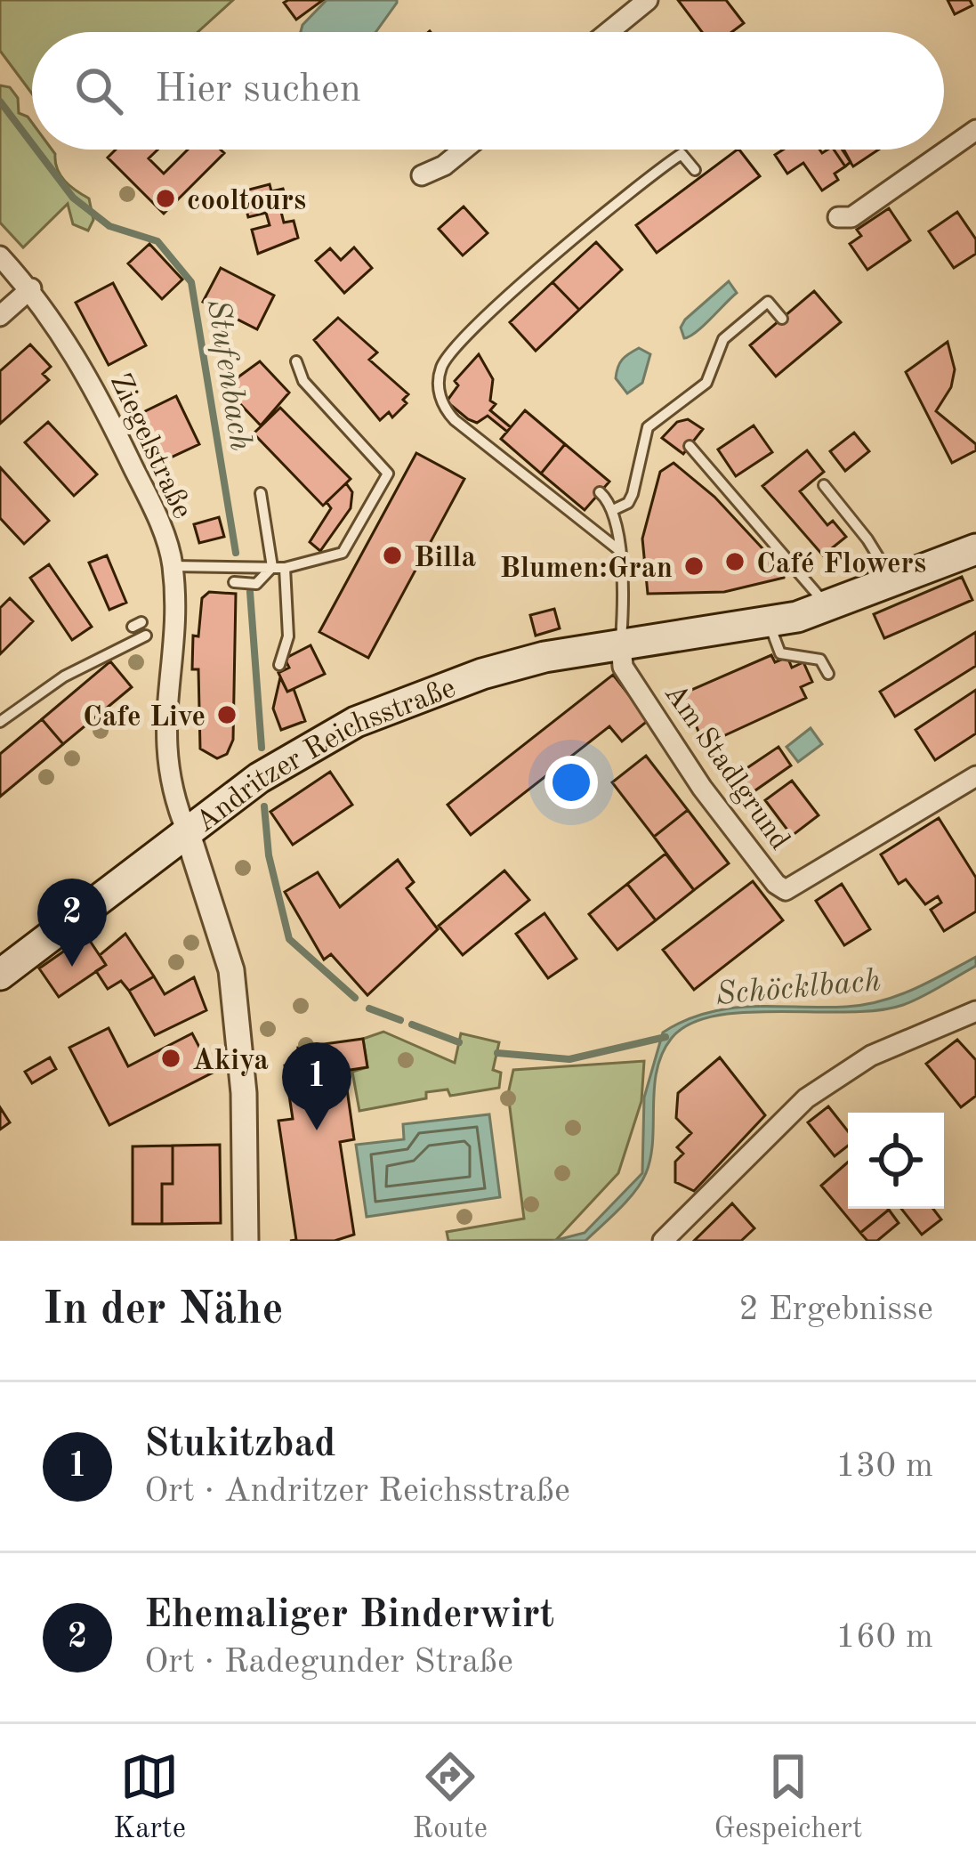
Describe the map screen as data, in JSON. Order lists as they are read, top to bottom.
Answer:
{
  "streets": {
    "main road": ["Andritzer Reichsstraße"],
    "street": ["Ziegelstraße", "Am Stadlgrund"]
  },
  "crossings": [
    ["Ziegelstraße", "Andritzer Reichsstraße"],
    ["Andritzer Reichsstraße", "Am Stadlgrund"]
  ],
  "water": ["Stufenbach", "Schöcklbach"],
  "places": [
    "cooltours",
    "Billa",
    "Café Flowers",
    "Blumen:Gran",
    "Cafe Live",
    "Akiya"
  ],
  "page": {
    "search": "Hier suchen",
    "pins": ["2", "1"],
    "heading": ["In der Nähe", "2 Ergebnisse"],
    "list": [
      {
        "mark": "1",
        "name": "Stukitzbad",
        "note": "Ort · Andritzer Reichsstraße",
        "value": "130 m"
      },
      {
        "mark": "2",
        "name": "Ehemaliger Binderwirt",
        "note": "Ort · Radegunder Straße",
        "value": "160 m"
      }
    ],
    "nav": ["Karte", "Route", "Gespeichert"]
  }
}
